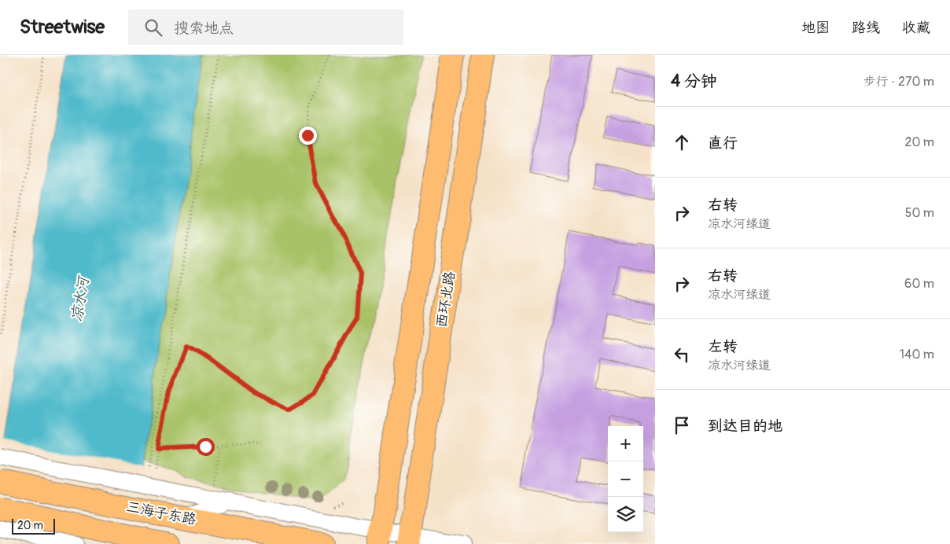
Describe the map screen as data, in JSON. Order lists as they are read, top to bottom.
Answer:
{
  "streets": {
    "main road": ["西环北路", "三海子东路"]
  },
  "water": ["凉水河"],
  "scale_bar": "20 m",
  "page": {
    "header": "Streetwise",
    "search": "搜索地点",
    "nav": ["地图", "路线", "收藏"],
    "heading": ["4 分钟", "步行 · 270 m"],
    "list": [
      ["直行", "20 m"],
      ["右转", "凉水河绿道", "50 m"],
      ["右转", "凉水河绿道", "60 m"],
      ["左转", "凉水河绿道", "140 m"],
      "到达目的地"
    ],
    "map_buttons": ["+", "−"],
    "scale": "20 m"
  }
}
